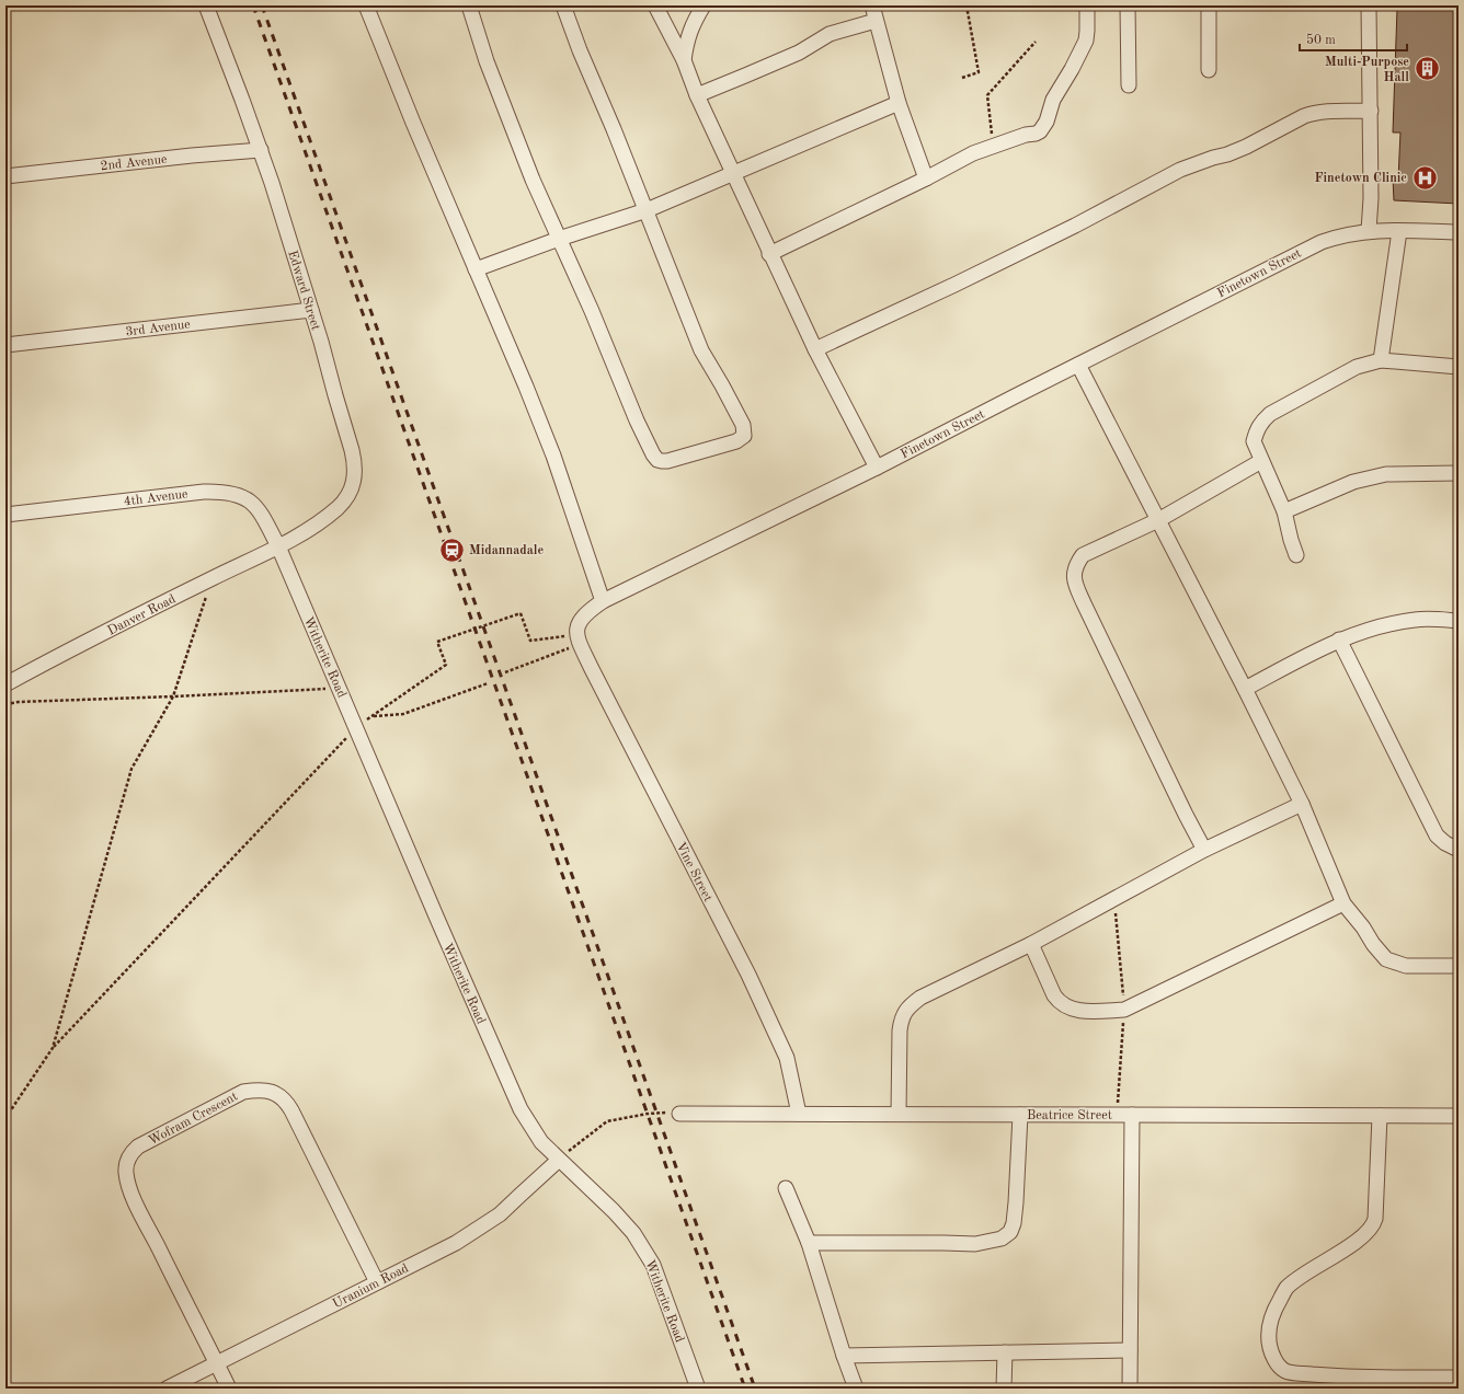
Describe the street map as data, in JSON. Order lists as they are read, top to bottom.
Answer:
{
  "streets": {
    "street": [
      "2nd Avenue",
      "Finetown Street",
      "Edward Street",
      "3rd Avenue",
      "4th Avenue",
      "Danver Road",
      "Witherite Road",
      "Vine Street",
      "Beatrice Street",
      "Wofram Crescent",
      "Uranium Road"
    ]
  },
  "crossings": [
    ["2nd Avenue", "Edward Street"],
    ["Finetown Street", "Vine Street"],
    ["Edward Street", "3rd Avenue"],
    ["Edward Street", "4th Avenue"],
    ["Edward Street", "Danver Road"],
    ["Edward Street", "Witherite Road"],
    ["4th Avenue", "Danver Road"],
    ["4th Avenue", "Witherite Road"],
    ["Danver Road", "Witherite Road"],
    ["Witherite Road", "Uranium Road"],
    ["Vine Street", "Beatrice Street"],
    ["Wofram Crescent", "Uranium Road"]
  ],
  "places": {
    "building": ["Multi-Purpose Hall"],
    "hospital": ["Finetown Clinic"],
    "station": ["Midannadale"]
  },
  "scale_bar": "50 m"
}
